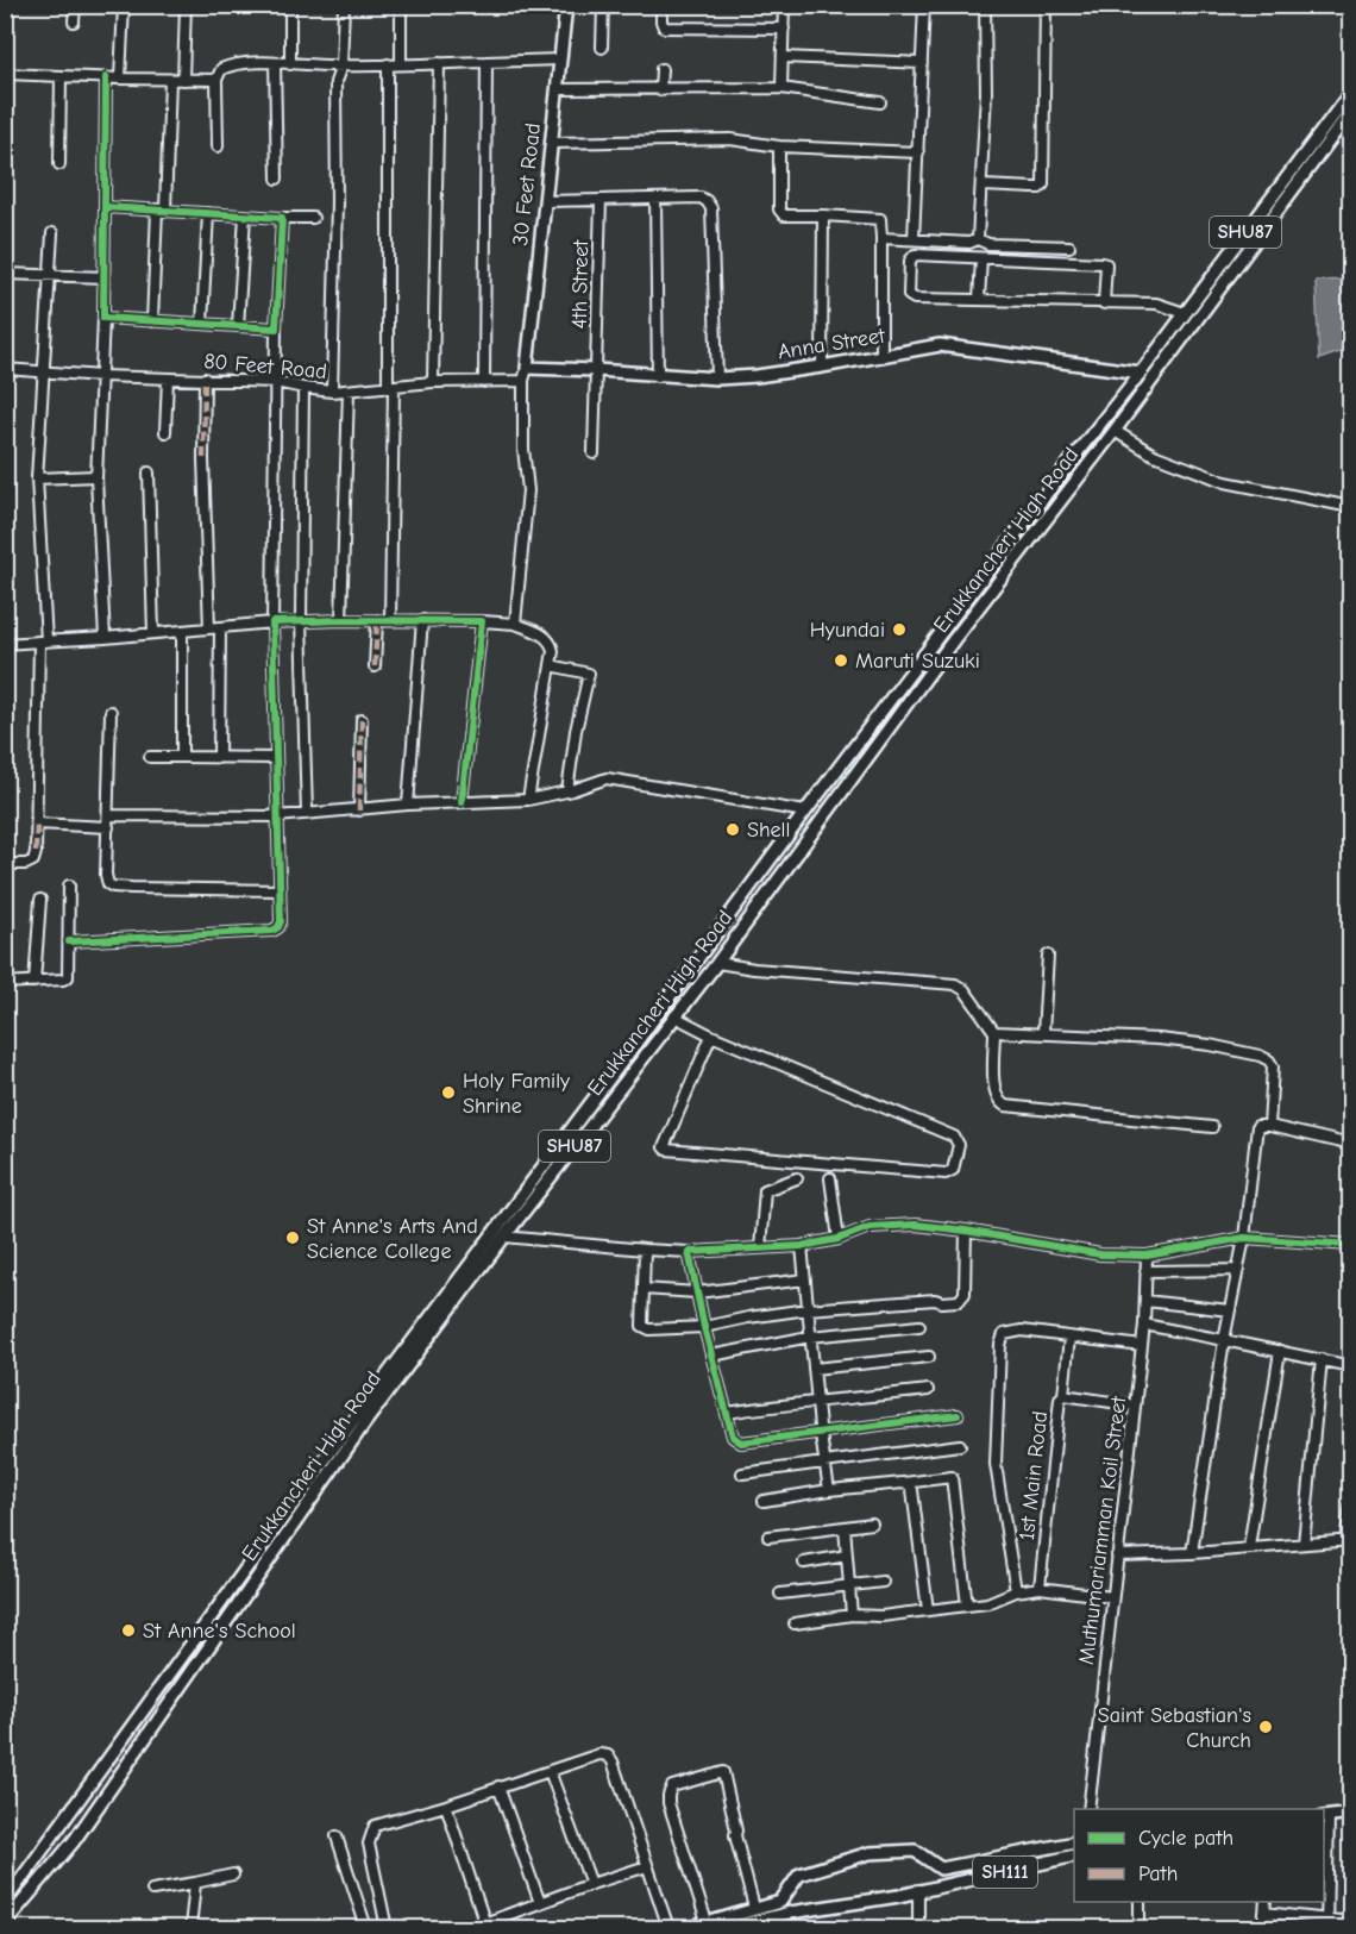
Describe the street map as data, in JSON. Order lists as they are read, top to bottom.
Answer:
{
  "streets": {
    "main road": [
      "30 Feet Road",
      "SHU87",
      "Anna Street",
      "Erukkancheri High Road",
      "SH111"
    ],
    "street": [
      "4th Street",
      "80 Feet Road",
      "1st Main Road",
      "Muthumariamman Koil Street"
    ]
  },
  "crossings": [
    ["30 Feet Road", "Anna Street"],
    ["SHU87", "Anna Street"],
    ["SHU87", "Erukkancheri High Road"],
    ["4th Street", "Anna Street"],
    ["1st Main Road", "Muthumariamman Koil Street"]
  ],
  "places": [
    "Hyundai",
    "Maruti Suzuki",
    "Shell",
    "Holy Family Shrine",
    "St Anne's Arts And Science College",
    "St Anne's School",
    "Saint Sebastian's Church"
  ],
  "legend": ["Cycle path", "Path"]
}
